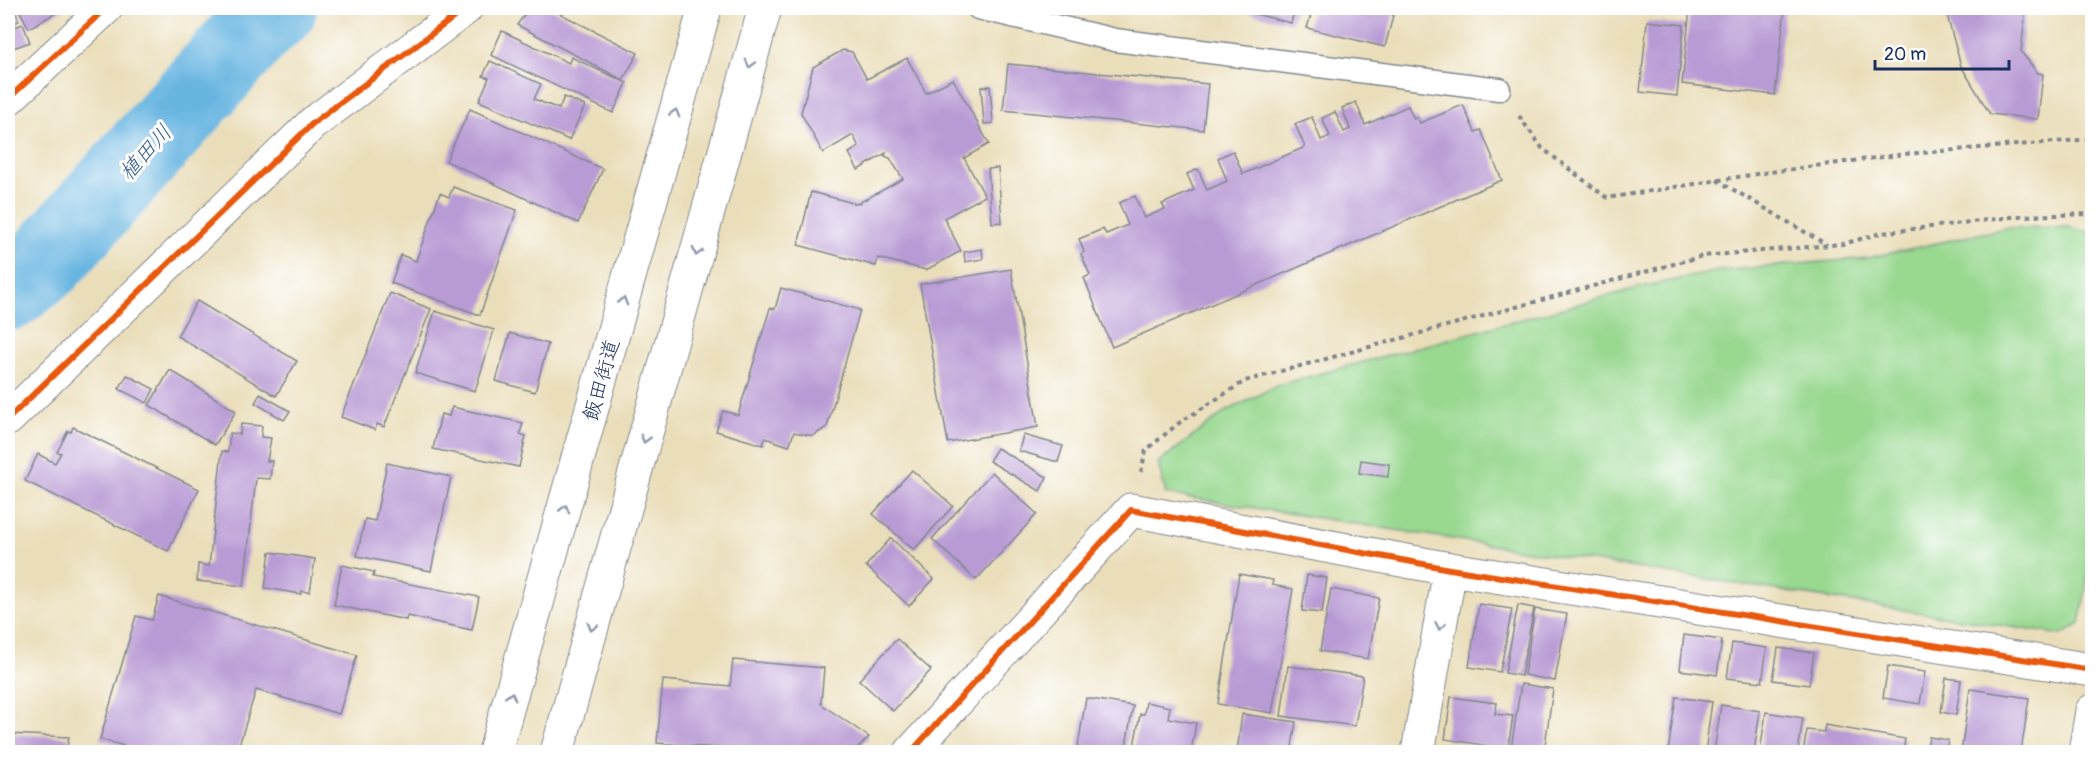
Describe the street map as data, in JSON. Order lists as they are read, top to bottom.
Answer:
{
  "streets": {
    "main road": ["飯田街道"]
  },
  "water": ["植田川"],
  "scale_bar": "20 m"
}
